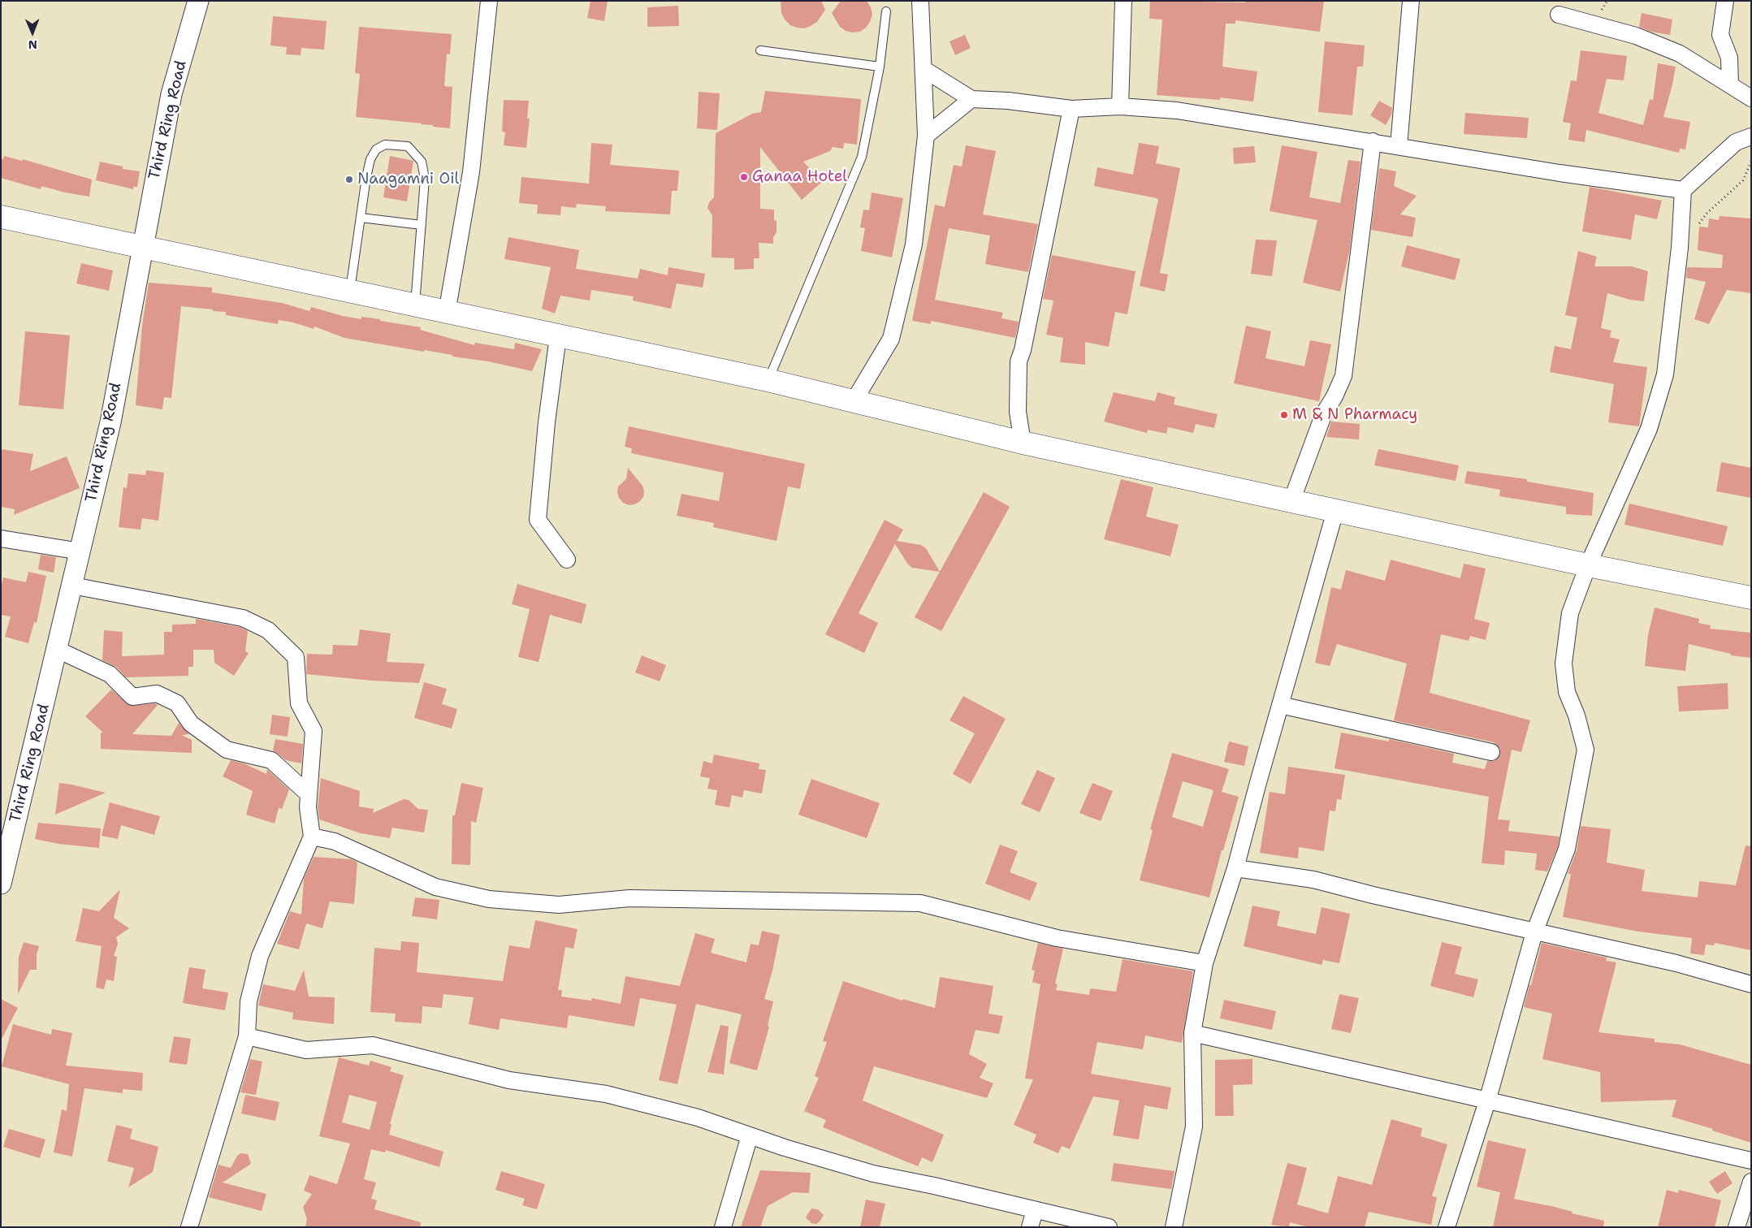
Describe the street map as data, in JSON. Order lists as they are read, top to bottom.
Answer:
{
  "streets": {
    "street": ["Third Ring Road"]
  },
  "places": ["Ganaa Hotel", "Naagamni Oil", "M & N Pharmacy"],
  "north": "bottom"
}
